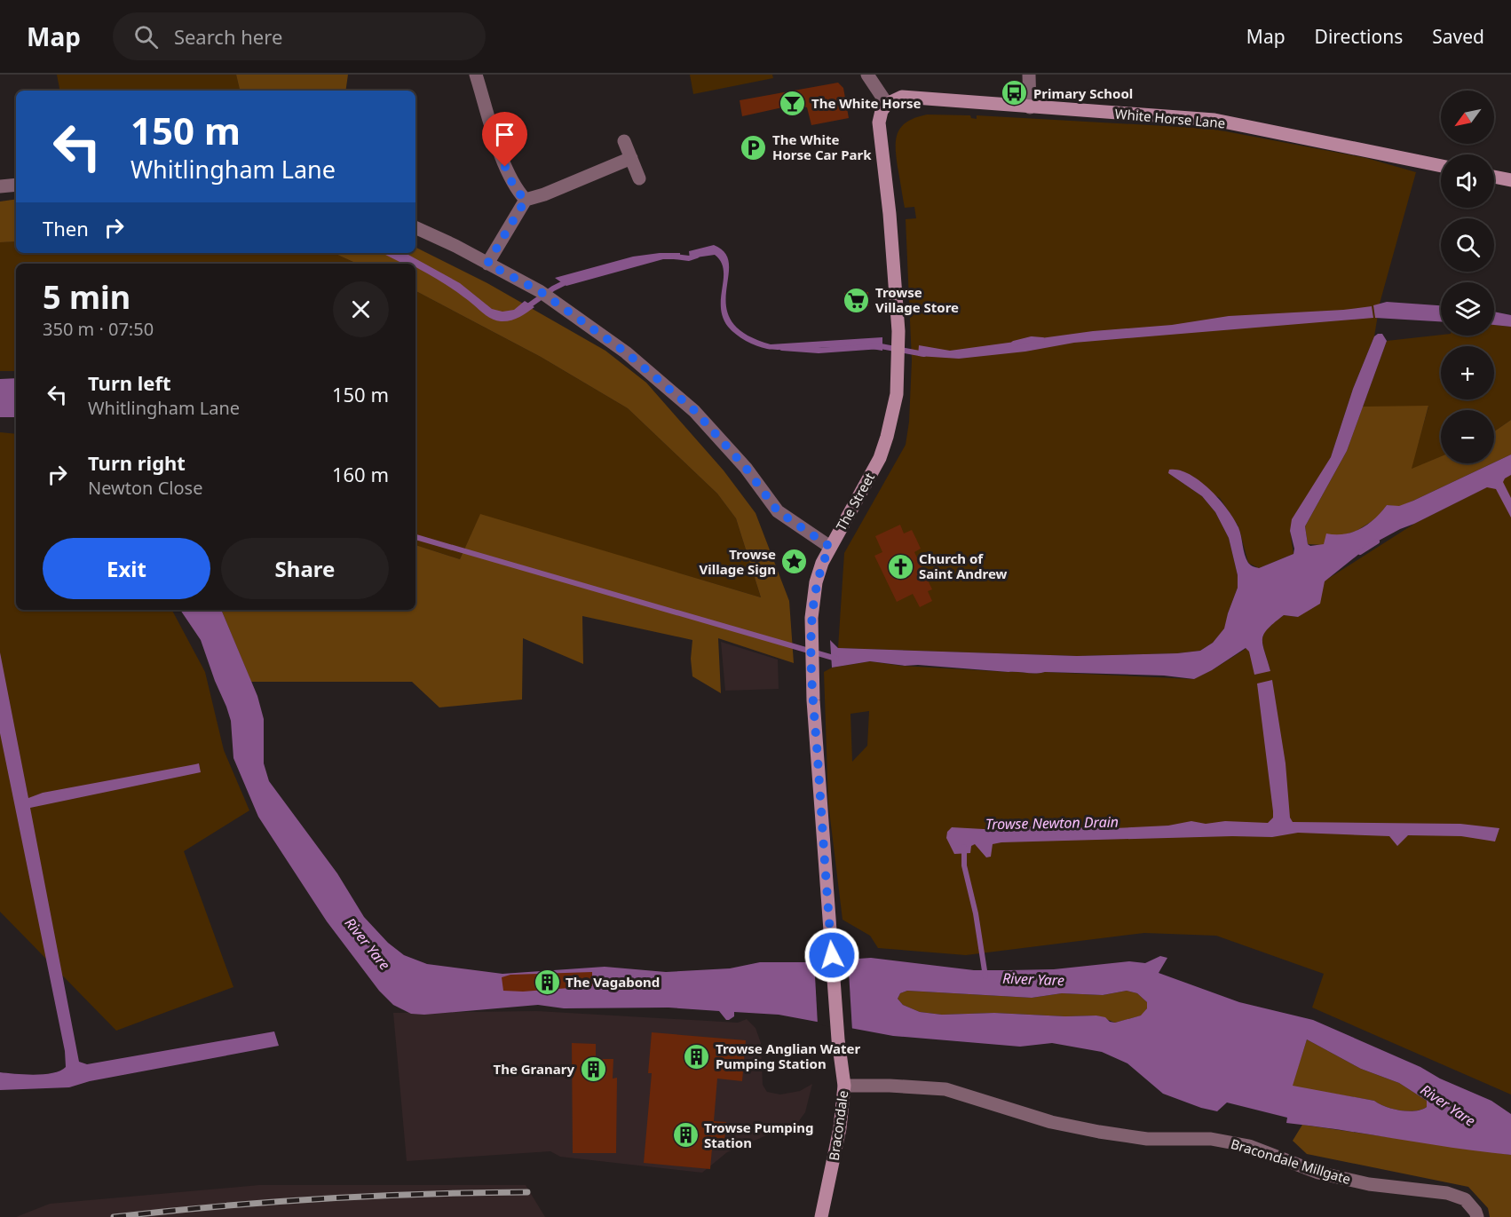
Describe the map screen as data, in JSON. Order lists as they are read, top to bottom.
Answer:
{
  "streets": {
    "street": [
      "White Horse Lane",
      "The Street",
      "Bracondale",
      "Bracondale Millgate"
    ]
  },
  "crossings": [
    ["White Horse Lane", "The Street"],
    ["The Street", "Bracondale"],
    ["Bracondale", "Bracondale Millgate"]
  ],
  "water": ["Trowse Newton Drain", "River Yare"],
  "places": {
    "bus stop": ["Primary School"],
    "bar": ["The White Horse"],
    "parking": ["The White Horse Car Park"],
    "supermarket": ["Trowse Village Store"],
    "place": ["Trowse Village Sign"],
    "church": ["Church of Saint Andrew"],
    "building": [
      "The Vagabond",
      "Trowse Anglian Water Pumping Station",
      "The Granary",
      "Trowse Pumping Station"
    ]
  },
  "north": "bottom left",
  "page": {
    "header": "Map",
    "search": "Search here",
    "nav": ["Map", "Directions", "Saved"],
    "map_buttons": ["+", "−"],
    "turn": ["150 m", "Whitlingham Lane"],
    "then": "Then",
    "heading": ["5 min", "350 m · 07:50"],
    "list": [
      {
        "name": "Turn left",
        "note": "Whitlingham Lane",
        "value": "150 m"
      },
      {
        "name": "Turn right",
        "note": "Newton Close",
        "value": "160 m"
      }
    ],
    "buttons": ["Exit", "Share"]
  }
}
